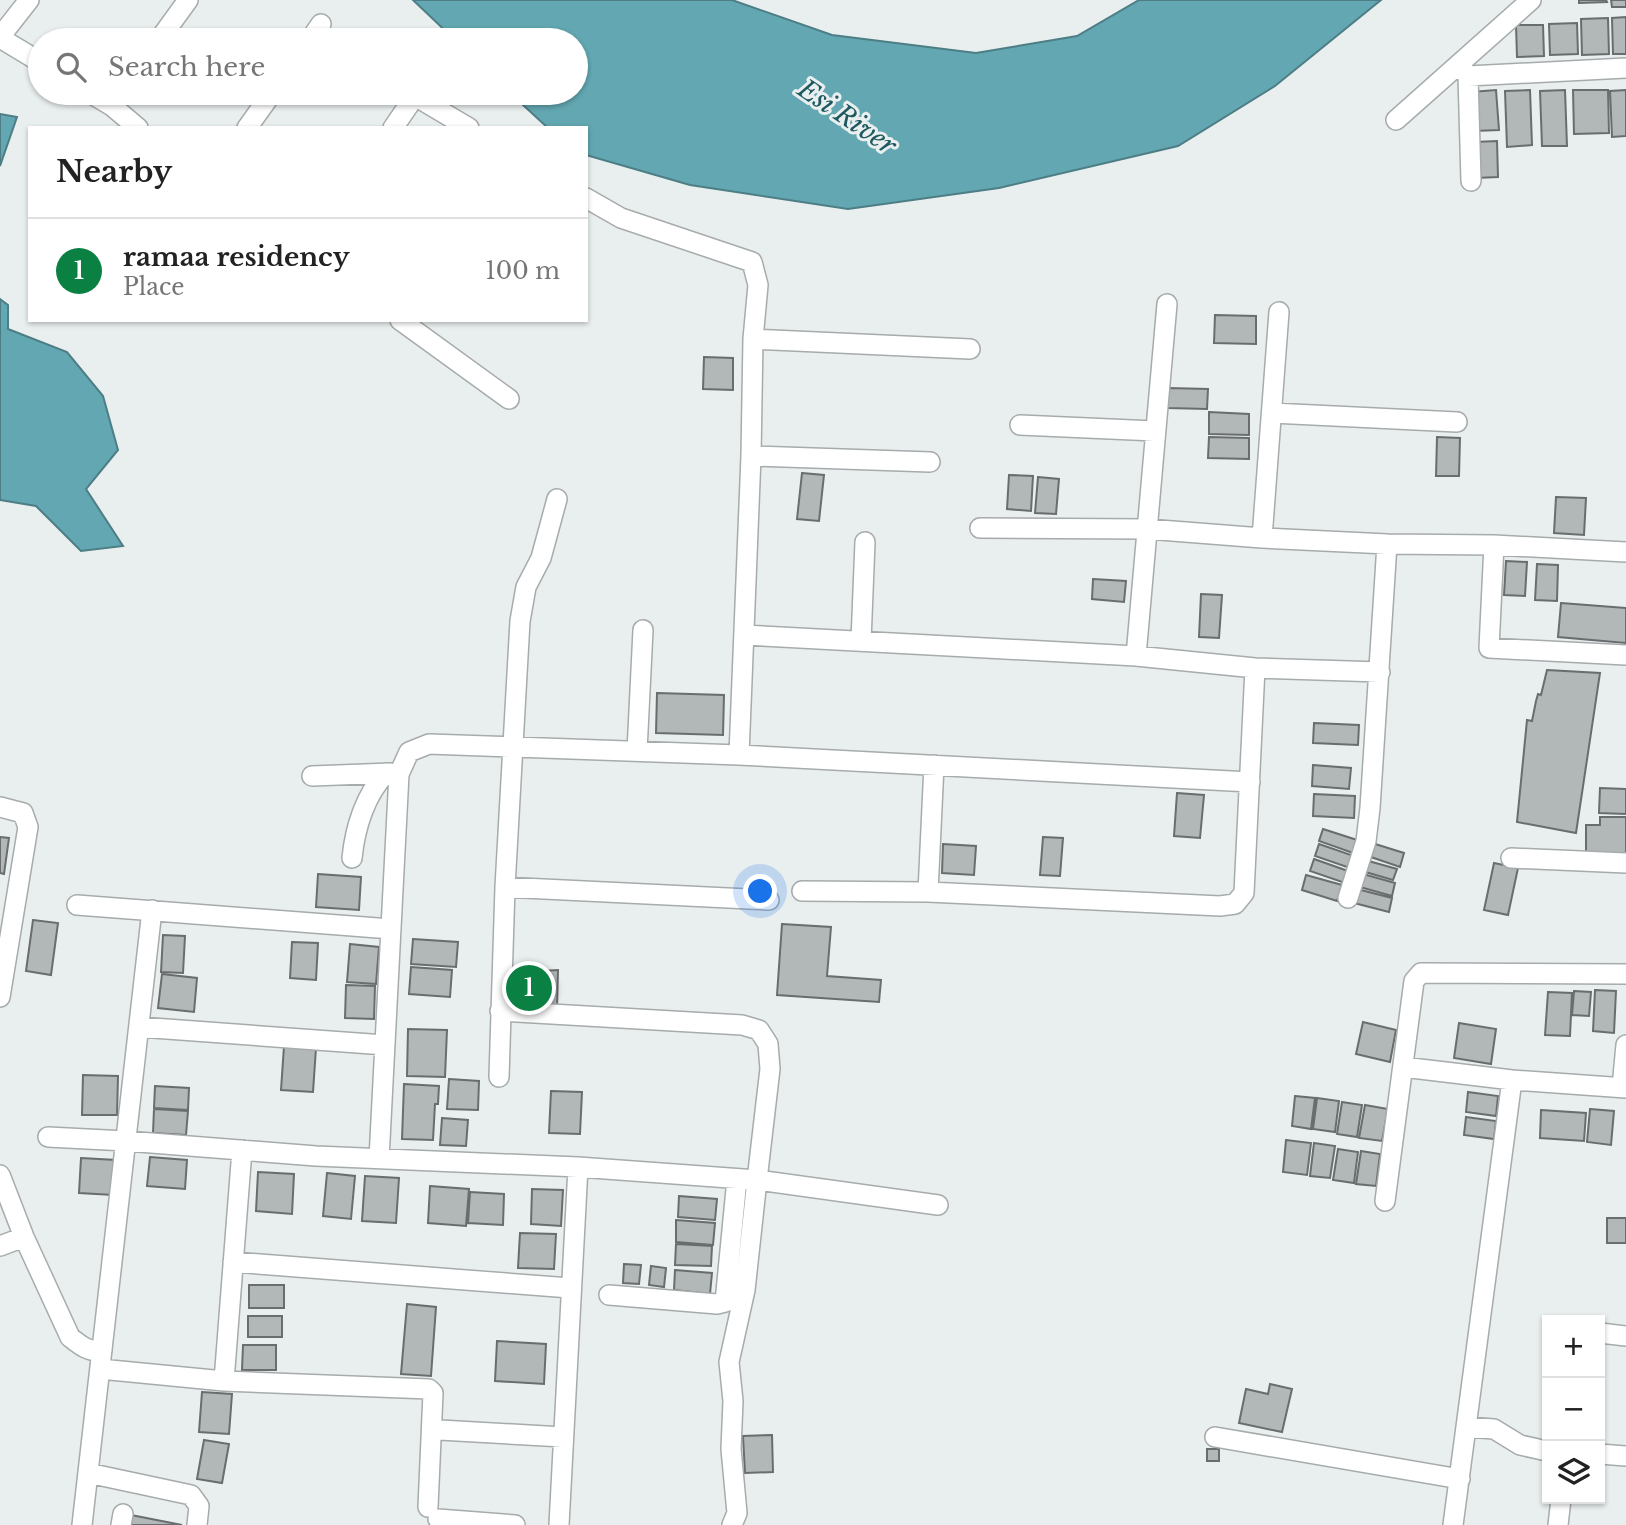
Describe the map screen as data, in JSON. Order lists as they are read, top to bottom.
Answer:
{
  "water": ["Esi River"],
  "page": {
    "search": "Search here",
    "heading": "Nearby",
    "list": [
      {
        "mark": "1",
        "name": "ramaa residency",
        "note": "Place",
        "value": "100 m"
      }
    ],
    "pins": "1",
    "map_buttons": ["+", "−"]
  }
}
